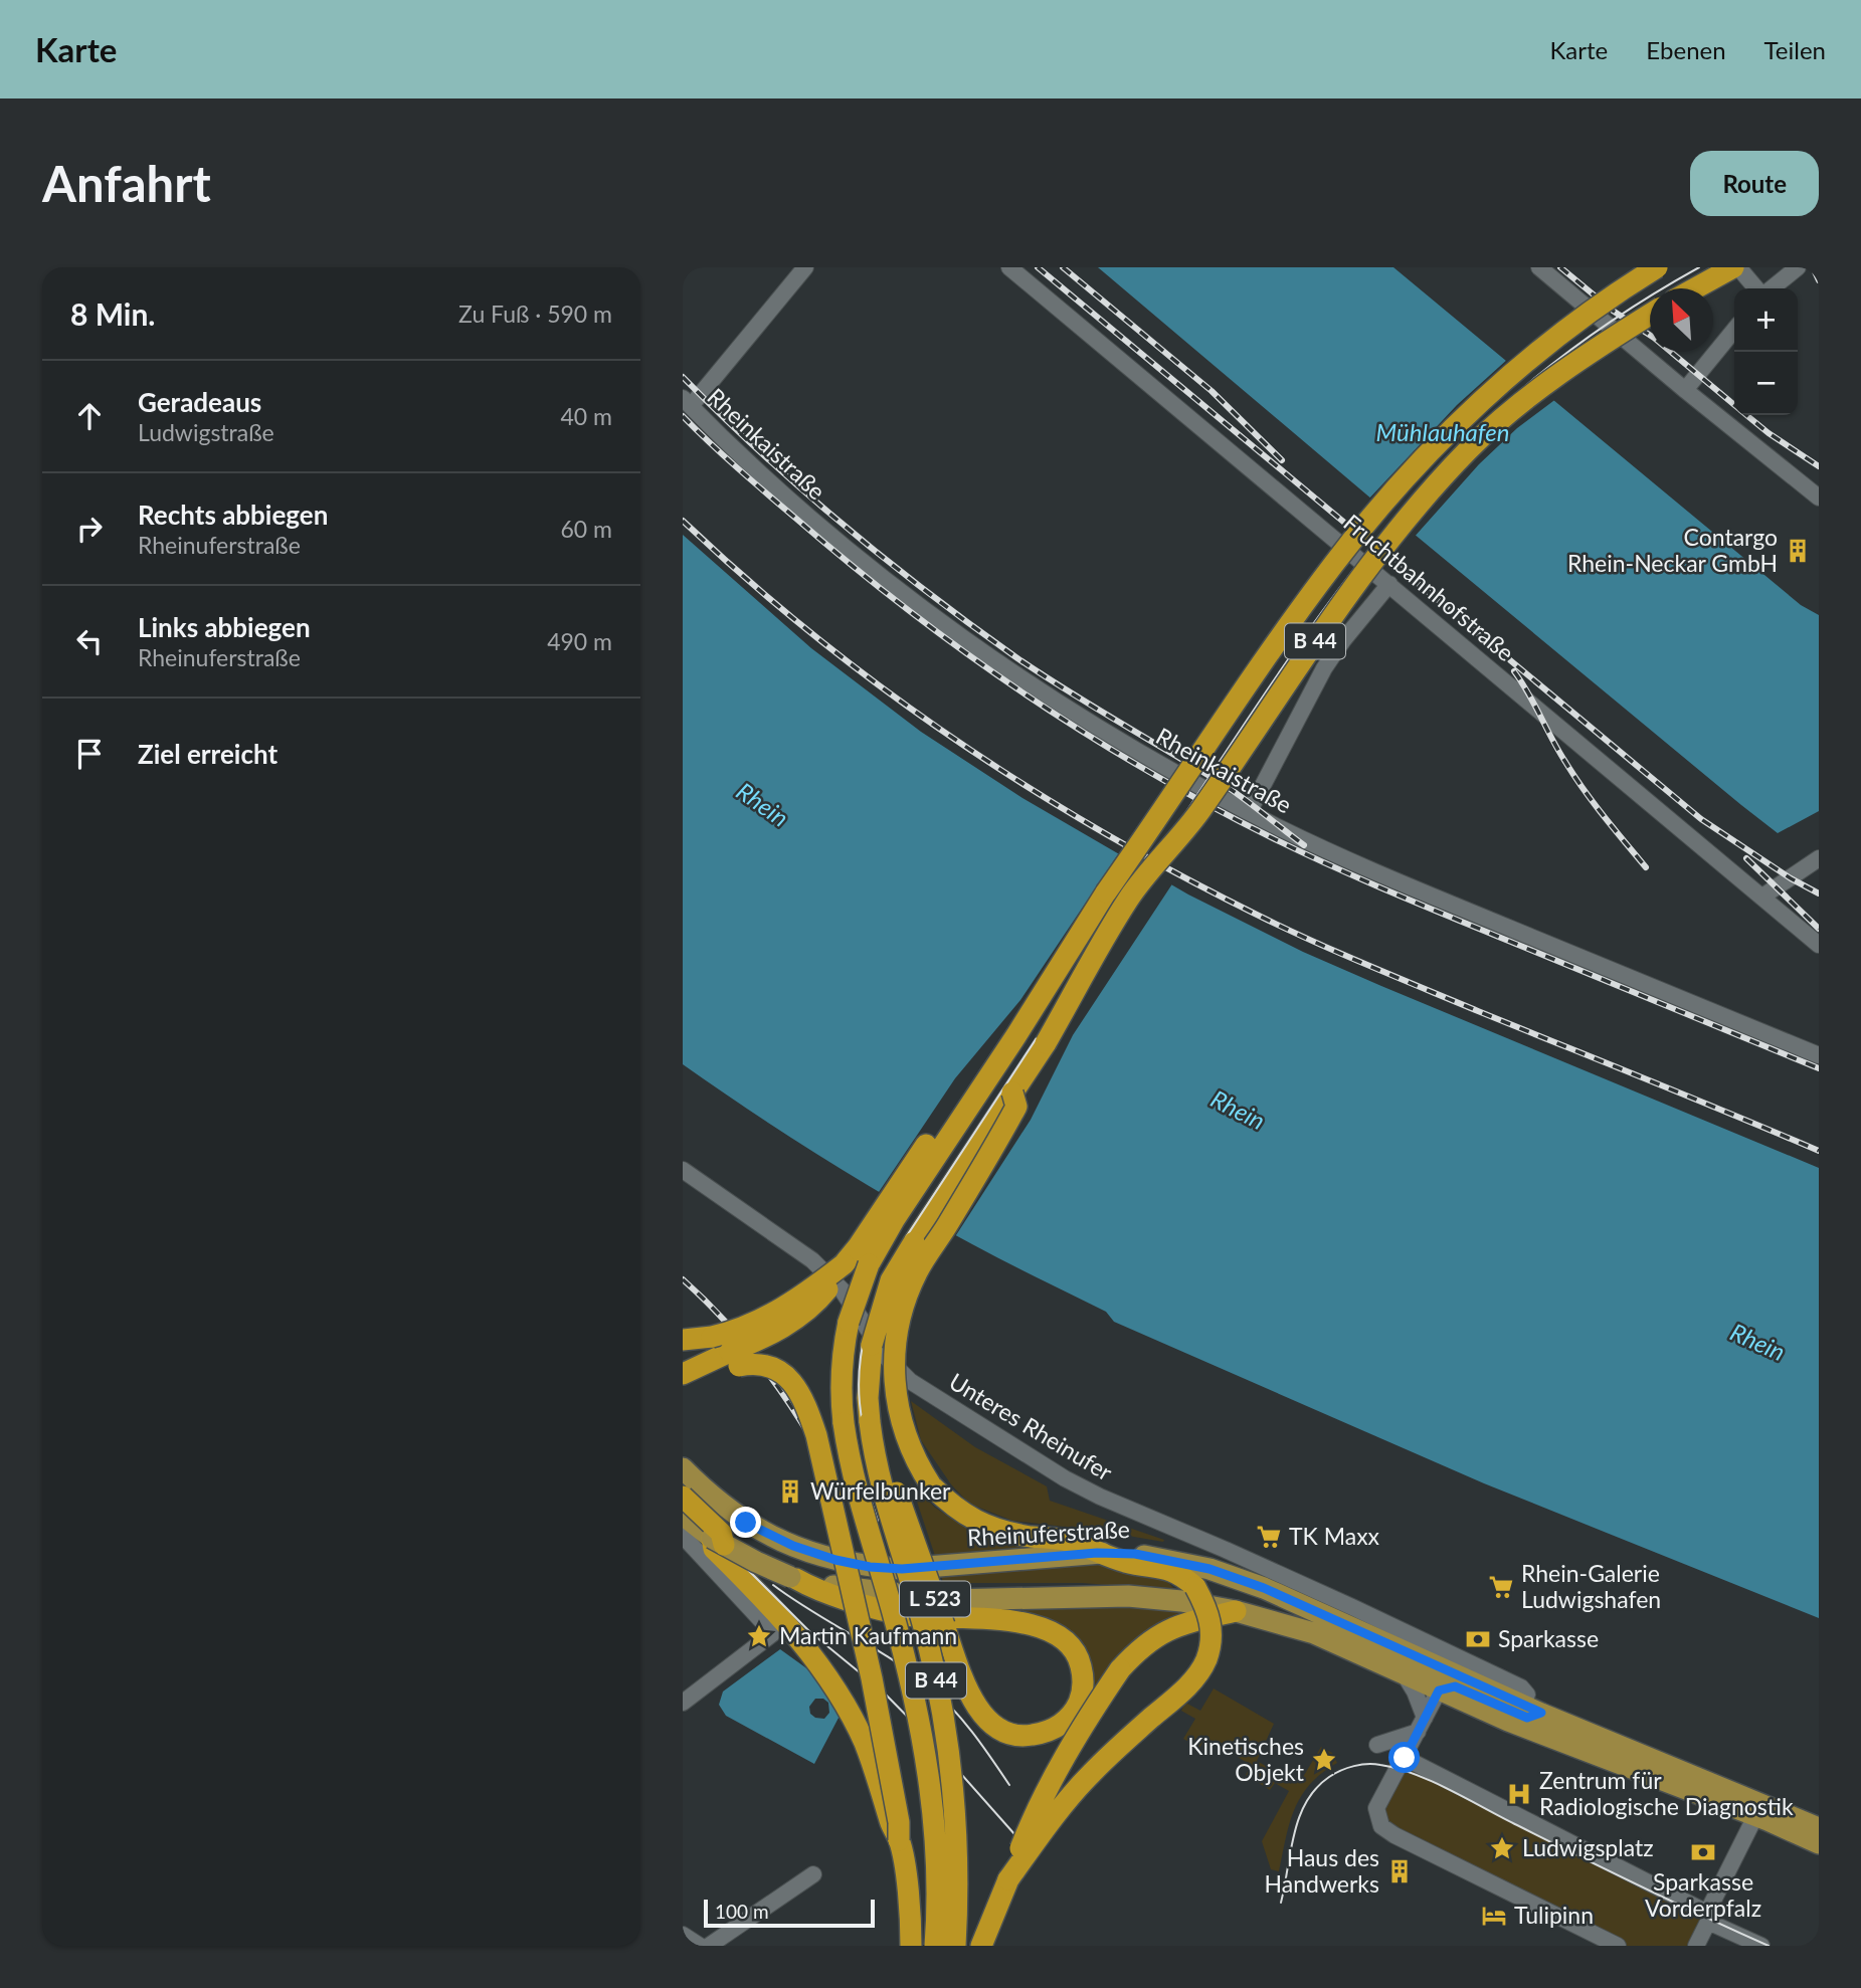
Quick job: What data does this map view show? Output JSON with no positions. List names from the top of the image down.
{
  "streets": {
    "highway": ["B 44"],
    "main road": ["Rheinuferstraße", "L 523"],
    "street": ["Rheinkaistraße", "Fruchtbahnhofstraße", "Unteres Rheinufer"]
  },
  "crossings": [
    ["Rheinuferstraße", "L 523"]
  ],
  "water": ["Mühlauhafen", "Rhein"],
  "places": {
    "building": ["Contargo Rhein-Neckar GmbH", "Würfelbunker", "Haus des Handwerks"],
    "supermarket": ["TK Maxx", "Rhein-Galerie Ludwigshafen"],
    "place": ["Martin Kaufmann", "Kinetisches Objekt", "Ludwigsplatz"],
    "bank": ["Sparkasse", "Sparkasse Vorderpfalz"],
    "hospital": ["Zentrum für Radiologische Diagnostik"],
    "hotel": ["Tulipinn"]
  },
  "scale_bar": "100 m",
  "north": "top left",
  "page": {
    "header": "Karte",
    "nav": ["Karte", "Ebenen", "Teilen"],
    "buttons": "Route",
    "title": "Anfahrt",
    "heading": ["8 Min.", "Zu Fuß · 590 m"],
    "map_buttons": ["+", "−"],
    "list": [
      ["Geradeaus", "Ludwigstraße", "40 m"],
      ["Rechts abbiegen", "Rheinuferstraße", "60 m"],
      ["Links abbiegen", "Rheinuferstraße", "490 m"],
      "Ziel erreicht"
    ],
    "scale": "100 m"
  }
}
